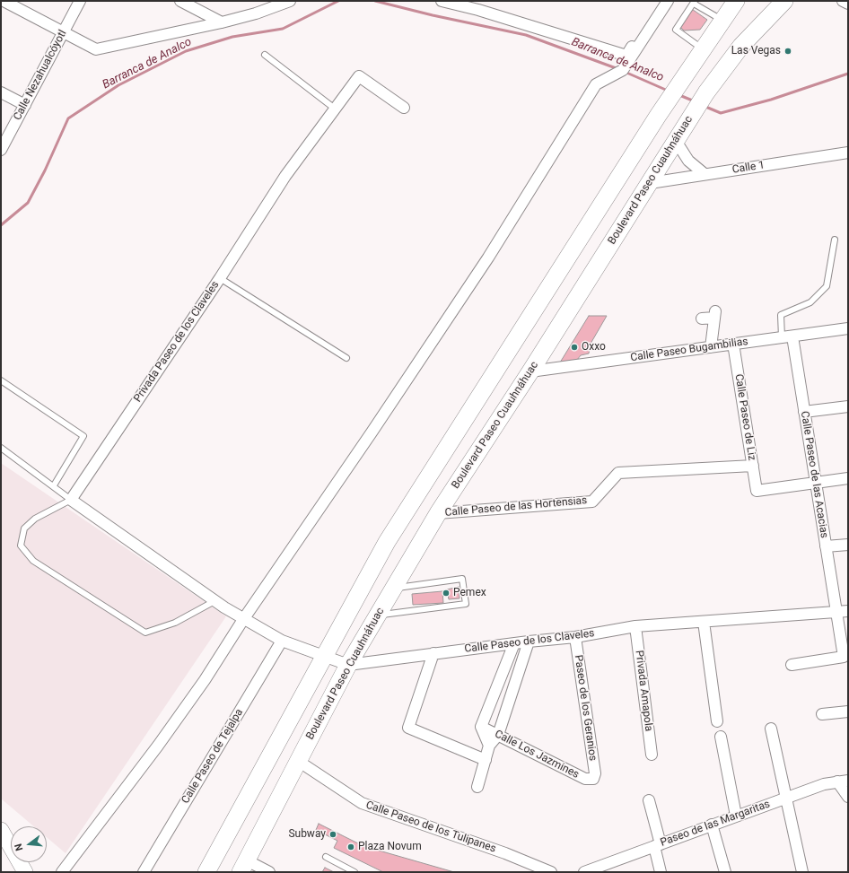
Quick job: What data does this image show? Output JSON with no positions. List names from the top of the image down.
{
  "streets": {
    "main road": ["Boulevard Paseo Cuauhnáhuac"],
    "street": [
      "Calle Nezahualcóyotl",
      "Calle 1",
      "Privada Paseo de los Claveles",
      "Calle Paseo Bugambilias",
      "Calle Paseo de Liz",
      "Calle Paseo de las Acacias",
      "Calle Paseo de las Hortensias",
      "Calle Paseo de los Claveles",
      "Privada Amapola",
      "Paseo de los Geranios",
      "Calle Los Jazmines",
      "Calle Paseo de Tejalpa",
      "Paseo de las Margaritas",
      "Calle Paseo de los Tulipanes"
    ]
  },
  "crossings": [
    ["Calle 1", "Boulevard Paseo Cuauhnáhuac"],
    ["Boulevard Paseo Cuauhnáhuac", "Calle Paseo Bugambilias"],
    ["Boulevard Paseo Cuauhnáhuac", "Calle Paseo de las Hortensias"],
    ["Boulevard Paseo Cuauhnáhuac", "Calle Paseo de los Claveles"],
    ["Boulevard Paseo Cuauhnáhuac", "Calle Paseo de los Tulipanes"],
    ["Calle Paseo Bugambilias", "Calle Paseo de Liz"],
    ["Calle Paseo Bugambilias", "Calle Paseo de las Acacias"],
    ["Calle Paseo de Liz", "Calle Paseo de las Acacias"],
    ["Calle Paseo de Liz", "Calle Paseo de las Hortensias"],
    ["Calle Paseo de las Acacias", "Calle Paseo de los Claveles"],
    ["Calle Paseo de los Claveles", "Privada Amapola"],
    ["Calle Paseo de los Claveles", "Paseo de los Geranios"],
    ["Calle Paseo de los Claveles", "Calle Paseo de Tejalpa"],
    ["Paseo de los Geranios", "Calle Los Jazmines"]
  ],
  "water": ["Barranca de Analco"],
  "places": [
    "Las Vegas",
    "Oxxo",
    "Pemex",
    "Subway",
    "Plaza Novum"
  ],
  "north": "left"
}
